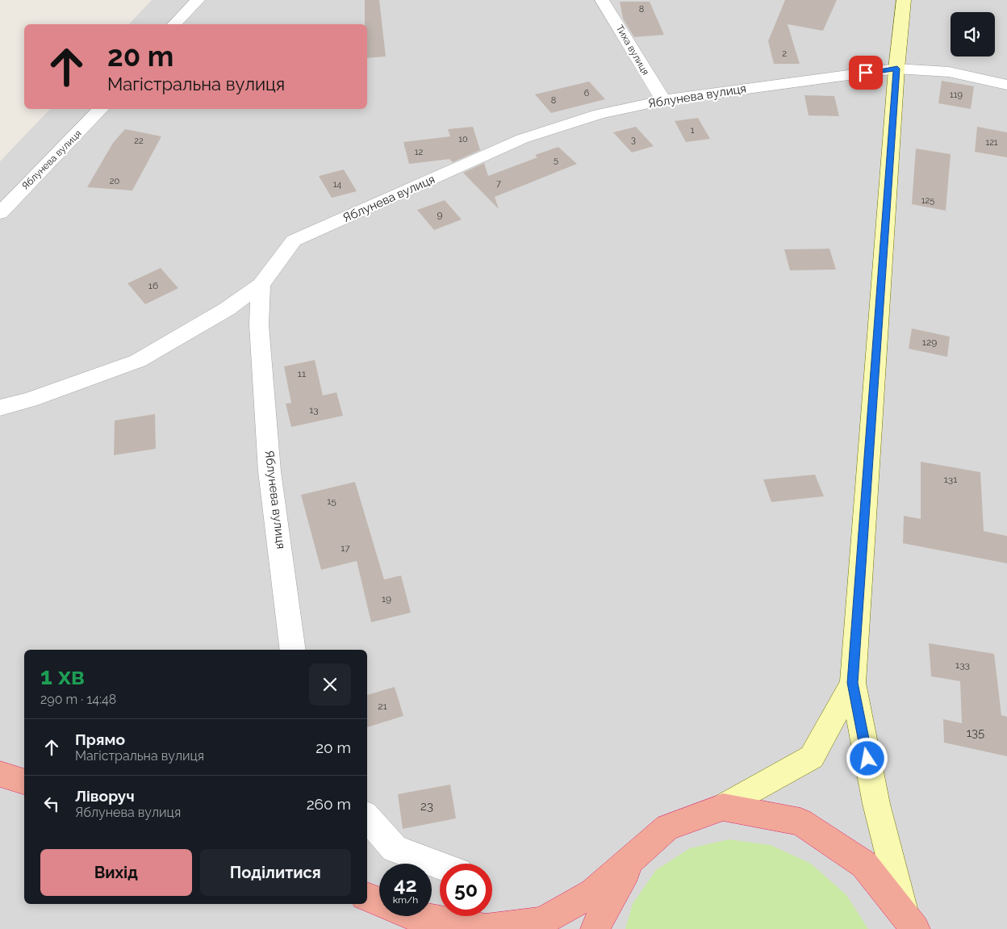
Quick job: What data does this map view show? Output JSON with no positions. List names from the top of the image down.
{
  "streets": {
    "street": ["Тиха вулиця", "Яблунева вулиця"]
  },
  "crossings": [
    ["Тиха вулиця", "Яблунева вулиця"]
  ],
  "house_numbers": [
    "8",
    "2",
    "6",
    "119",
    "8",
    "1",
    "10",
    "3",
    "22",
    "121",
    "12",
    "5",
    "20",
    "7",
    "14",
    "125",
    "9",
    "16",
    "129",
    "11",
    "13",
    "131",
    "15",
    "17",
    "19",
    "133",
    "21",
    "135",
    "23"
  ],
  "page": {
    "turn": ["20 m", "Магістральна вулиця"],
    "heading": ["1 хв", "290 m · 14:48"],
    "list": [
      {
        "name": "Прямо",
        "note": "Магістральна вулиця",
        "value": "20 m"
      },
      {
        "name": "Ліворуч",
        "note": "Яблунева вулиця",
        "value": "260 m"
      }
    ],
    "buttons": ["Вихід", "Поділитися"],
    "speed": "42 km/h",
    "limit": "50"
  }
}
